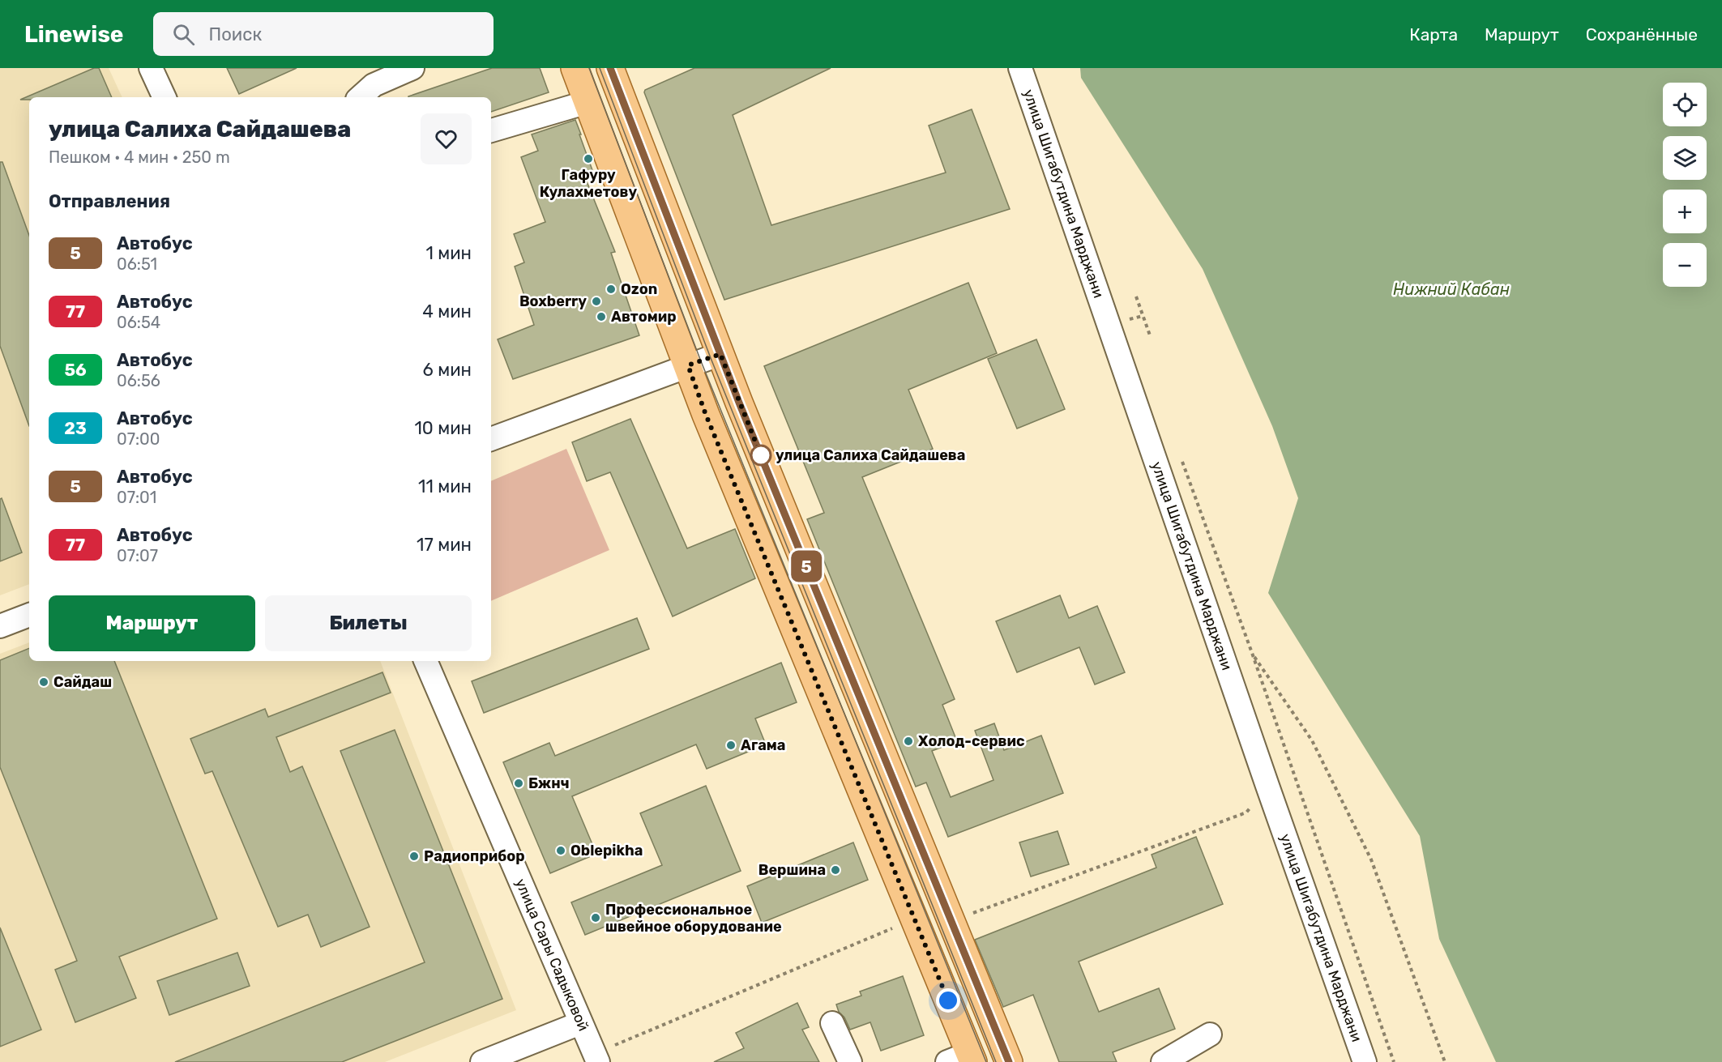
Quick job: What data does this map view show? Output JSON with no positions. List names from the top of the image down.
{
  "streets": {
    "street": ["улица Шигабутдина Марджани", "улица Сары Садыковой"]
  },
  "water": ["Нижний Кабан"],
  "places": [
    "Гафуру Кулахметову",
    "Ozon",
    "Boxberry",
    "Автомир",
    "улица Салиха Сайдашева",
    "Сайдаш",
    "Холод-сервис",
    "Агама",
    "Бжнч",
    "Oblepikha",
    "Радиоприбор",
    "Вершина",
    "Профессиональное швейное оборудование"
  ],
  "lines": ["bus line 5"],
  "page": {
    "header": "Linewise",
    "search": "Поиск",
    "nav": ["Карта", "Маршрут", "Сохранённые"],
    "on_map": "5",
    "map_buttons": ["+", "−"],
    "heading": [
      ["улица Салиха Сайдашева", "Пешком · 4 мин · 250 m"],
      "Отправления"
    ],
    "list": [
      {
        "mark": "5",
        "name": "Автобус",
        "note": "06:51",
        "value": "1 мин"
      },
      {
        "mark": "77",
        "name": "Автобус",
        "note": "06:54",
        "value": "4 мин"
      },
      {
        "mark": "56",
        "name": "Автобус",
        "note": "06:56",
        "value": "6 мин"
      },
      {
        "mark": "23",
        "name": "Автобус",
        "note": "07:00",
        "value": "10 мин"
      },
      {
        "mark": "5",
        "name": "Автобус",
        "note": "07:01",
        "value": "11 мин"
      },
      {
        "mark": "77",
        "name": "Автобус",
        "note": "07:07",
        "value": "17 мин"
      }
    ],
    "buttons": ["Маршрут", "Билеты"]
  }
}
